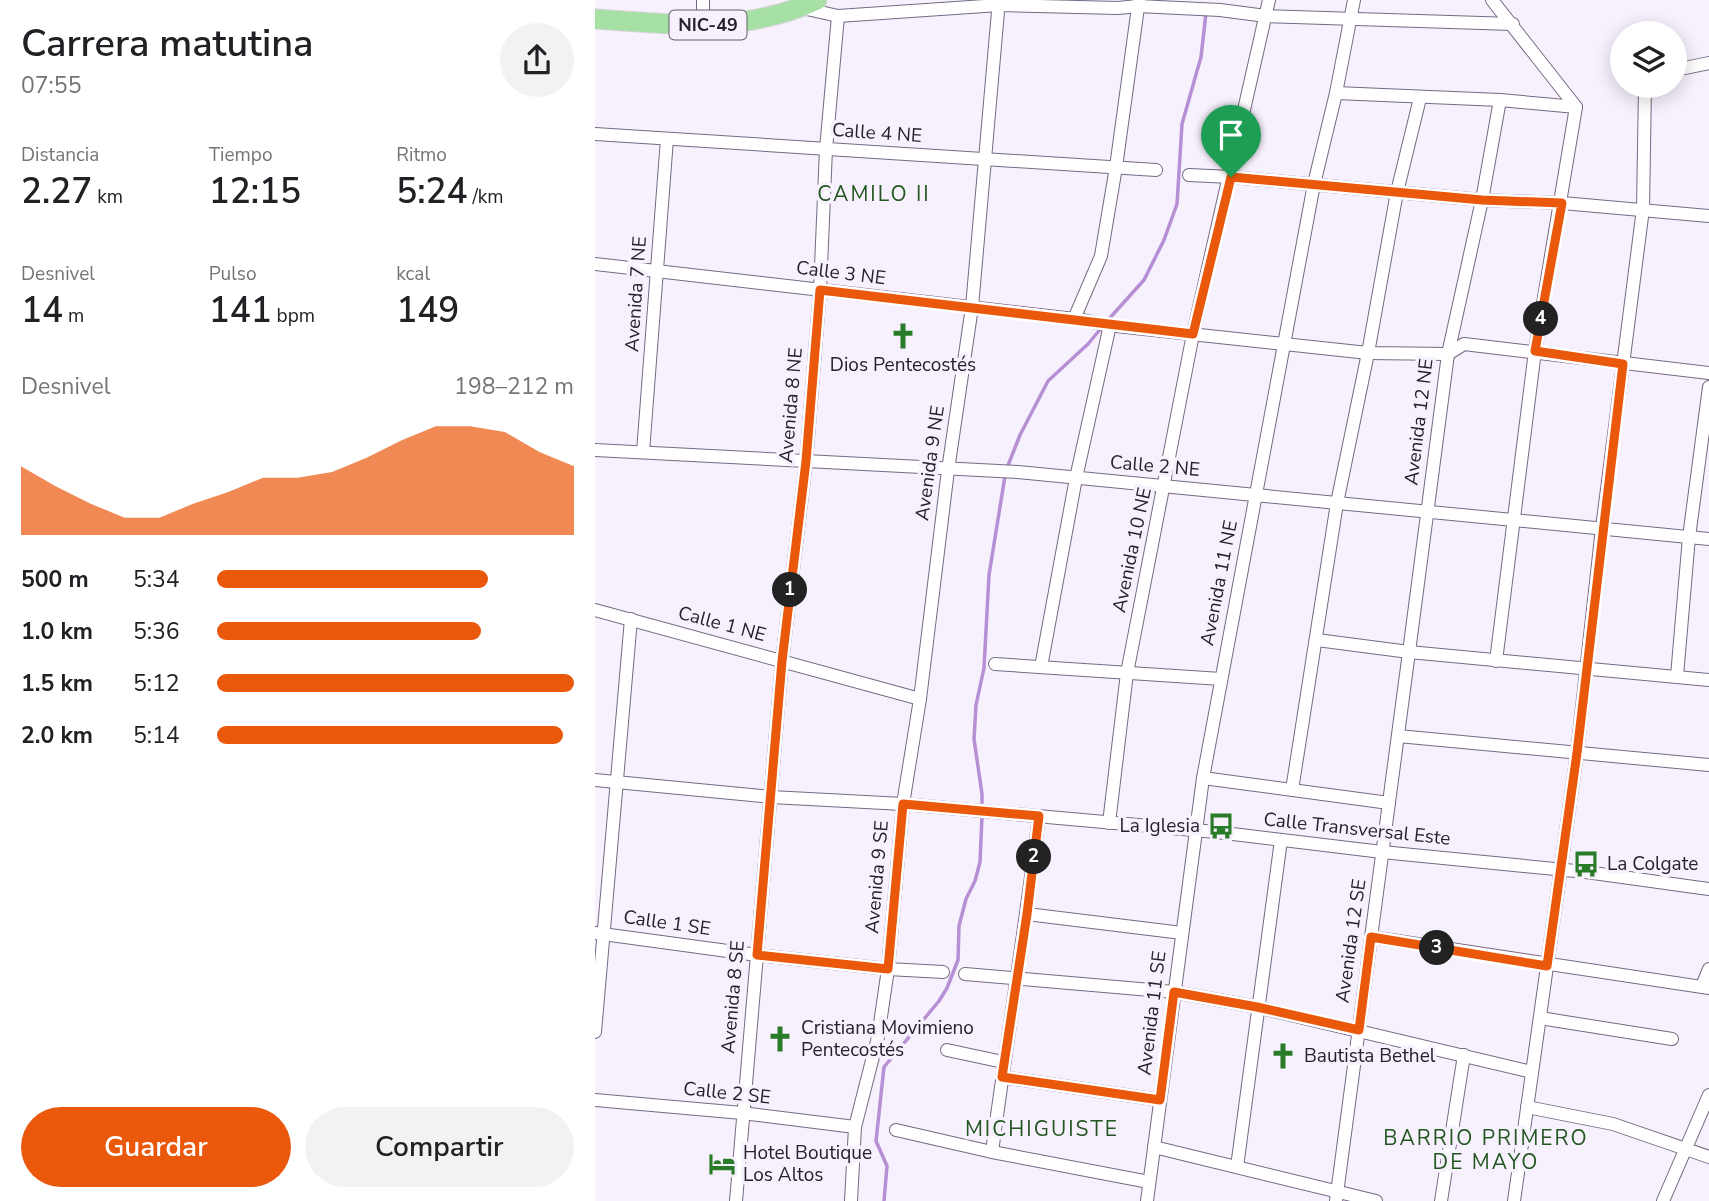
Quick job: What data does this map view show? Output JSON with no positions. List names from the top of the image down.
{
  "streets": {
    "main road": ["NIC-49"],
    "street": [
      "Calle 4 NE",
      "Calle 3 NE",
      "Avenida 7 NE",
      "Avenida 8 NE",
      "Avenida 12 NE",
      "Avenida 9 NE",
      "Calle 2 NE",
      "Avenida 10 NE",
      "Avenida 11 NE",
      "Calle 1 NE",
      "Calle Transversal Este",
      "Avenida 9 SE",
      "Calle 1 SE",
      "Avenida 12 SE",
      "Avenida 8 SE",
      "Avenida 11 SE",
      "Calle 2 SE"
    ]
  },
  "crossings": [
    ["Calle 4 NE", "Avenida 7 NE"],
    ["Calle 4 NE", "Avenida 8 NE"],
    ["Calle 4 NE", "Avenida 9 NE"],
    ["Calle 3 NE", "Avenida 7 NE"],
    ["Calle 3 NE", "Avenida 8 NE"],
    ["Calle 3 NE", "Avenida 12 NE"],
    ["Calle 3 NE", "Avenida 9 NE"],
    ["Calle 3 NE", "Avenida 10 NE"],
    ["Calle 3 NE", "Avenida 11 NE"],
    ["Avenida 7 NE", "Calle 2 NE"],
    ["Avenida 8 NE", "Calle 2 NE"],
    ["Avenida 8 NE", "Calle 1 NE"],
    ["Avenida 8 NE", "Avenida 8 SE"],
    ["Avenida 12 NE", "Calle 2 NE"],
    ["Avenida 12 NE", "Calle Transversal Este"],
    ["Avenida 12 NE", "Avenida 12 SE"],
    ["Avenida 9 NE", "Calle 2 NE"],
    ["Avenida 9 NE", "Calle 1 NE"],
    ["Avenida 9 NE", "Calle Transversal Este"],
    ["Avenida 9 NE", "Avenida 9 SE"],
    ["Calle 2 NE", "Avenida 10 NE"],
    ["Calle 2 NE", "Avenida 11 NE"],
    ["Avenida 10 NE", "Calle Transversal Este"],
    ["Avenida 11 NE", "Calle Transversal Este"],
    ["Avenida 11 NE", "Avenida 11 SE"],
    ["Calle Transversal Este", "Avenida 9 SE"],
    ["Calle Transversal Este", "Avenida 12 SE"],
    ["Calle Transversal Este", "Avenida 11 SE"],
    ["Avenida 9 SE", "Calle 1 SE"],
    ["Avenida 9 SE", "Calle 2 SE"],
    ["Calle 1 SE", "Avenida 8 SE"],
    ["Avenida 8 SE", "Calle 2 SE"]
  ],
  "districts": ["CAMILO II", "MICHIGUISTE", "BARRIO PRIMERO DE MAYO"],
  "places": {
    "church": ["Dios Pentecostés", "Cristiana Movimieno Pentecostés", "Bautista Bethel"],
    "bus stop": ["La Iglesia", "La Colgate"],
    "hotel": ["Hotel Boutique Los Altos"]
  },
  "page": {
    "heading": ["Carrera matutina", "07:55"],
    "stats": [
      ["Distancia", "2.27 km"],
      ["Tiempo", "12:15"],
      ["Ritmo", "5:24 /km"],
      ["Desnivel", "14 m"],
      ["Pulso", "141 bpm"],
      ["kcal", "149"]
    ],
    "pins": [
      "4",
      "1",
      "2",
      "3"
    ],
    "chart": ["Desnivel", "198–212 m"],
    "list": [
      {
        "name": "500 m",
        "note": "5:34"
      },
      {
        "name": "1.0 km",
        "note": "5:36"
      },
      {
        "name": "1.5 km",
        "note": "5:12"
      },
      {
        "name": "2.0 km",
        "note": "5:14"
      }
    ],
    "buttons": ["Guardar", "Compartir"]
  }
}
